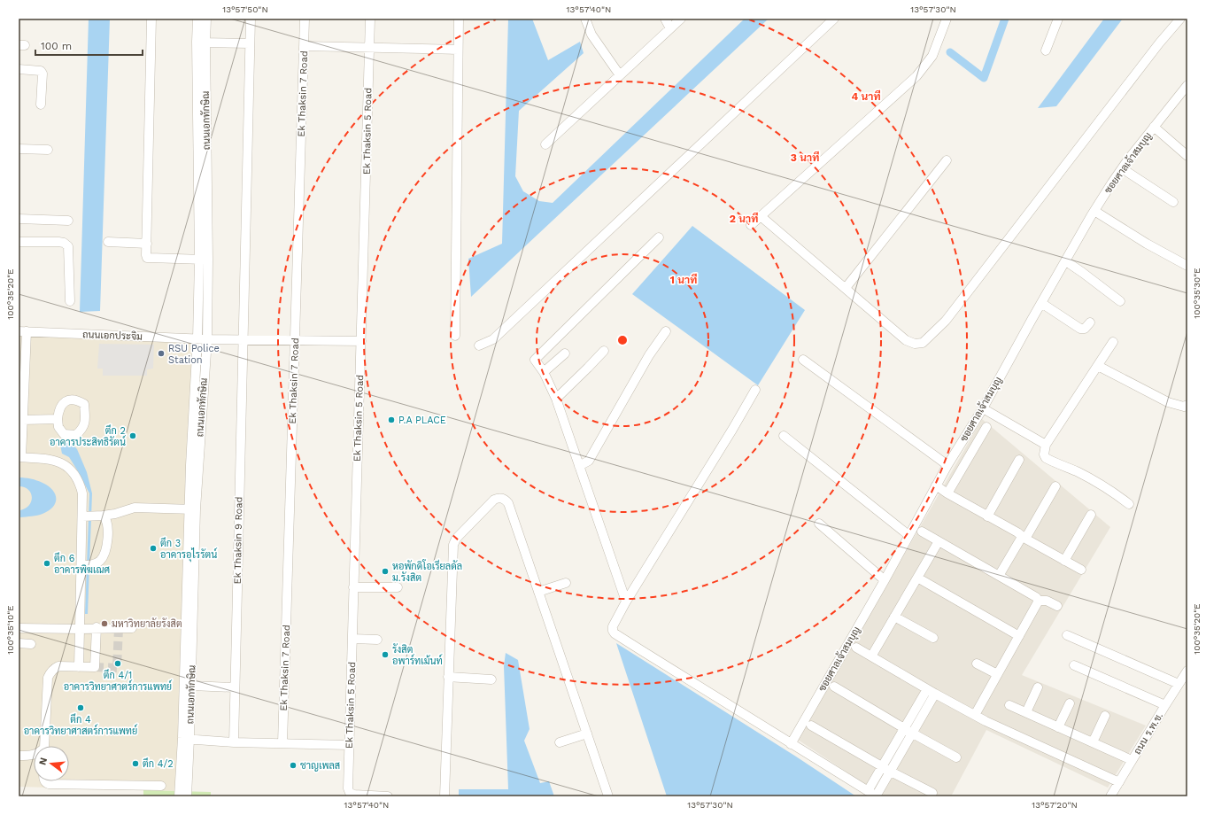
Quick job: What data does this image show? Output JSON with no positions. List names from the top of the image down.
{
  "streets": {
    "street": [
      "Ek Thaksin 7 Road",
      "ถนนเอกทักษิณ",
      "Ek Thaksin 5 Road",
      "ซอยศาลเจ้าสมบุญ",
      "ถนนเอกประจิม",
      "Ek Thaksin 9 Road",
      "ถนน ร.พ.ช."
    ]
  },
  "crossings": [
    ["Ek Thaksin 7 Road", "ถนนเอกประจิม"],
    ["ถนนเอกทักษิณ", "ถนนเอกประจิม"],
    ["Ek Thaksin 5 Road", "ถนนเอกประจิม"],
    ["ถนนเอกประจิม", "Ek Thaksin 9 Road"]
  ],
  "places": [
    "RSU Police Station",
    "P.A PLACE",
    "ตึก 2 อาคารประสิทธิรัตน์",
    "ตึก 3 อาคารอุไรรัตน์",
    "ตึก 6 อาคารพิฆเณศ",
    "หอพักดิโอเรียลดัล ม.รังสิต",
    "มหาวิทยาลัยรังสิต",
    "รังสิต อพาร์ทเม้นท์",
    "ตึก 4/1 อาคารวิทยาศาตร์การแพทย์",
    "ตึก 4 อาคารวิทยาศาสตร์การแพทย์",
    "ตึก 4/2",
    "ชาญเพลส"
  ],
  "scale_bar": "100 m",
  "north": "left",
  "coordinates": [
    "13°57'50\"N",
    "13°57'40\"N",
    "13°57'30\"N",
    "100°35'30\"E",
    "100°35'20\"E",
    "100°35'10\"E",
    "13°57'20\"N"
  ],
  "rings": [
    "4 นาที",
    "3 นาที",
    "2 นาที",
    "1 นาที"
  ]
}
